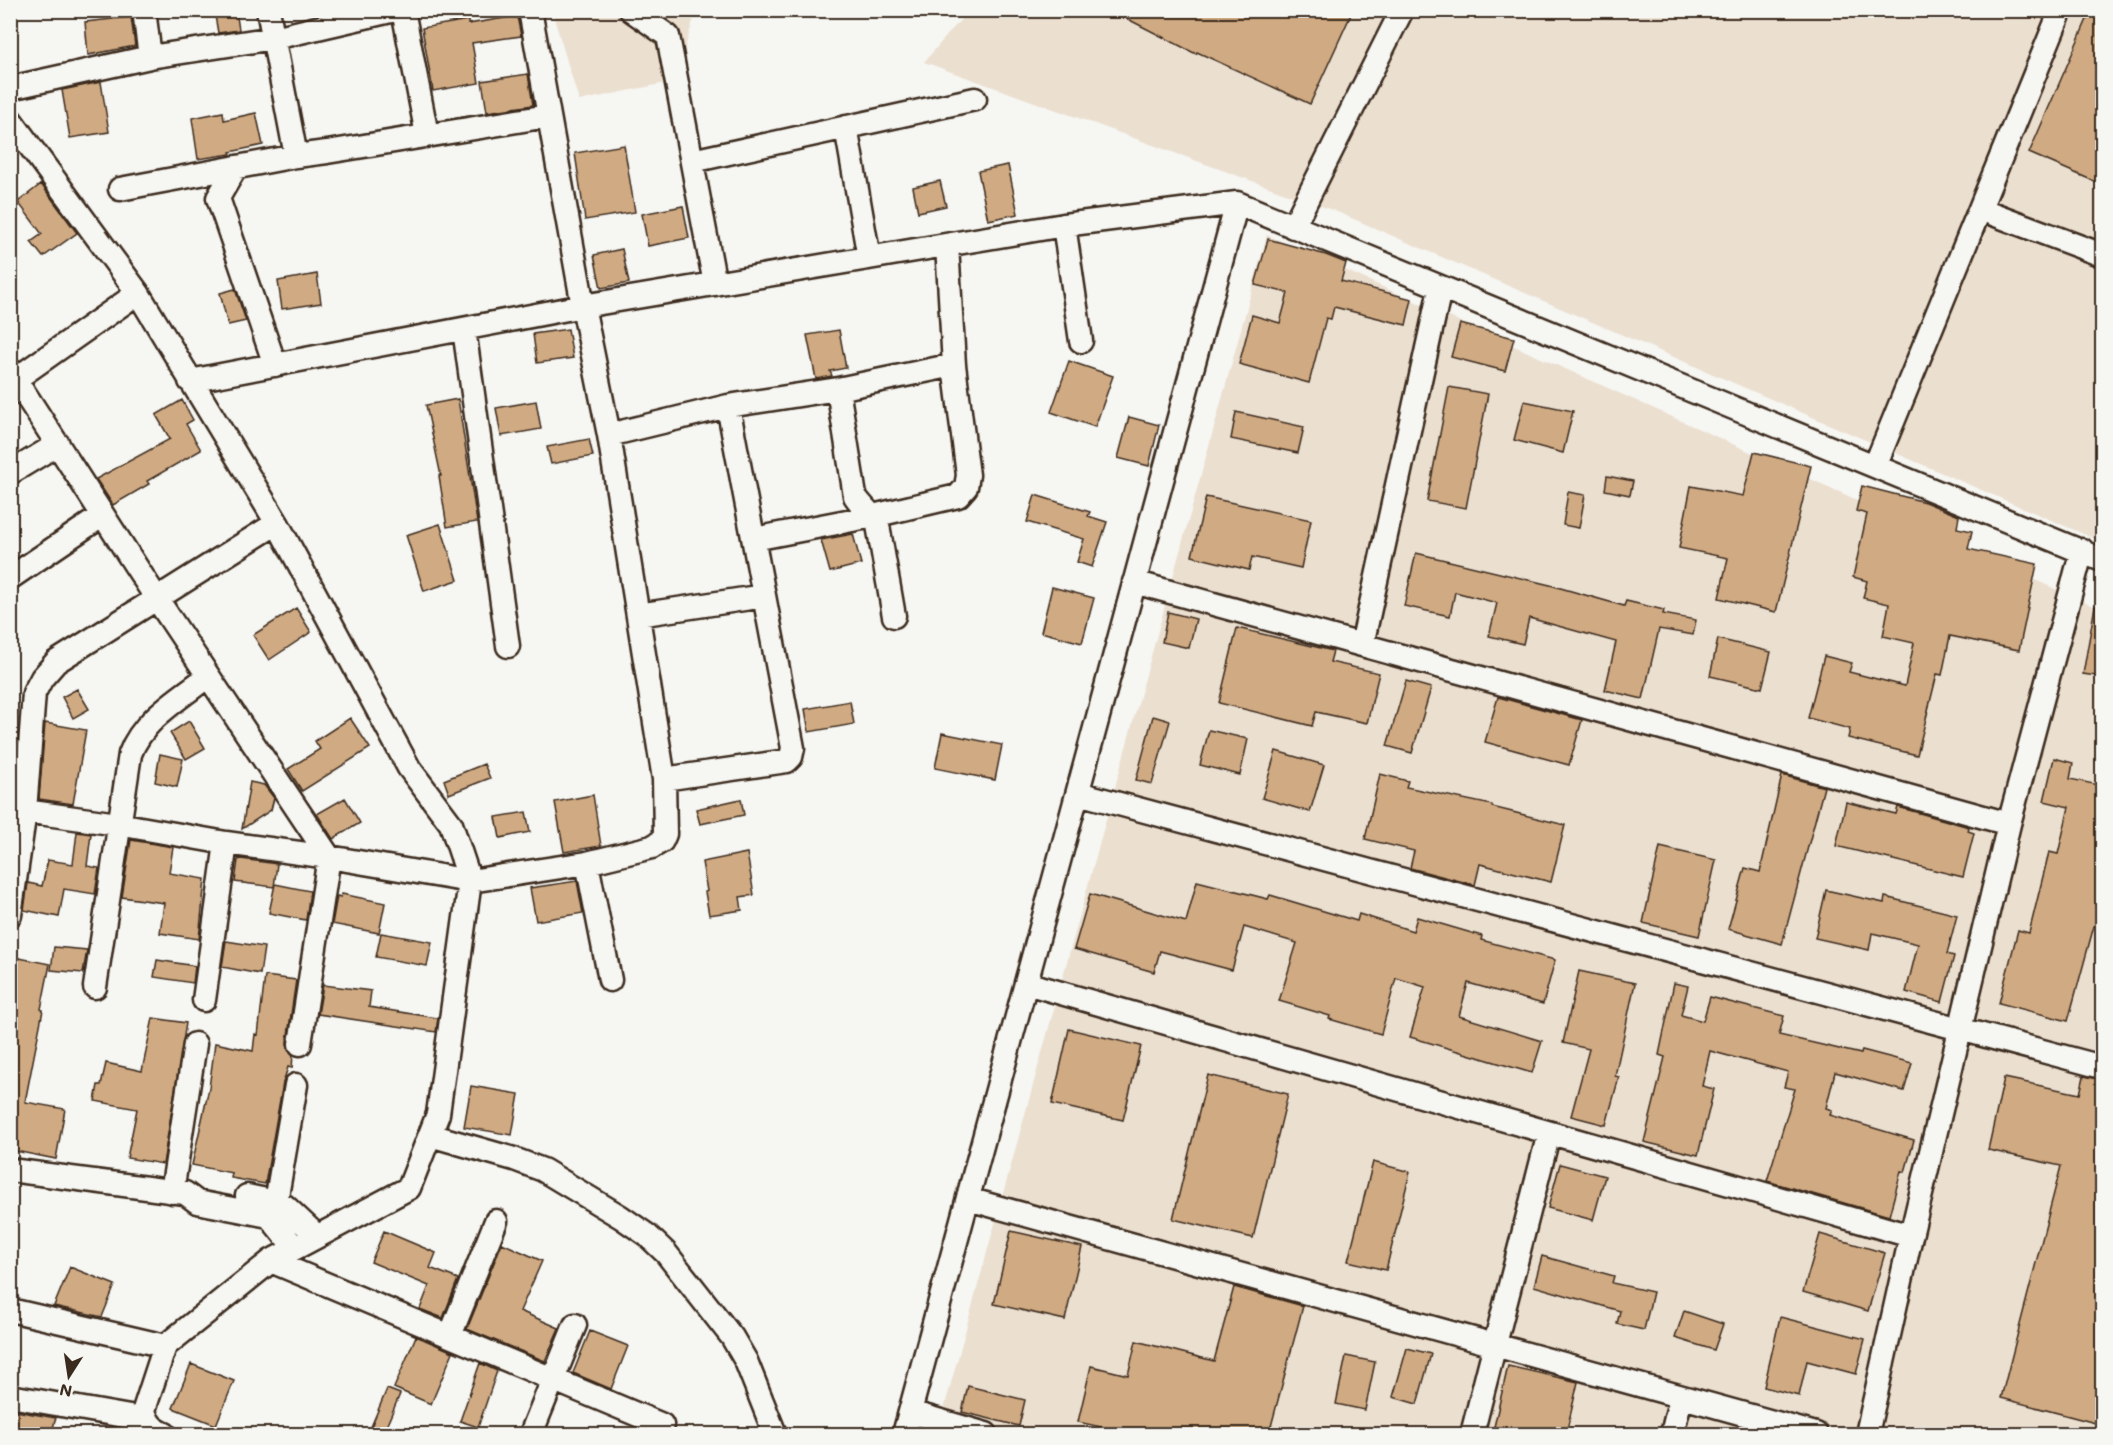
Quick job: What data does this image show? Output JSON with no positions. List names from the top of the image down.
{
  "north": "bottom"
}
